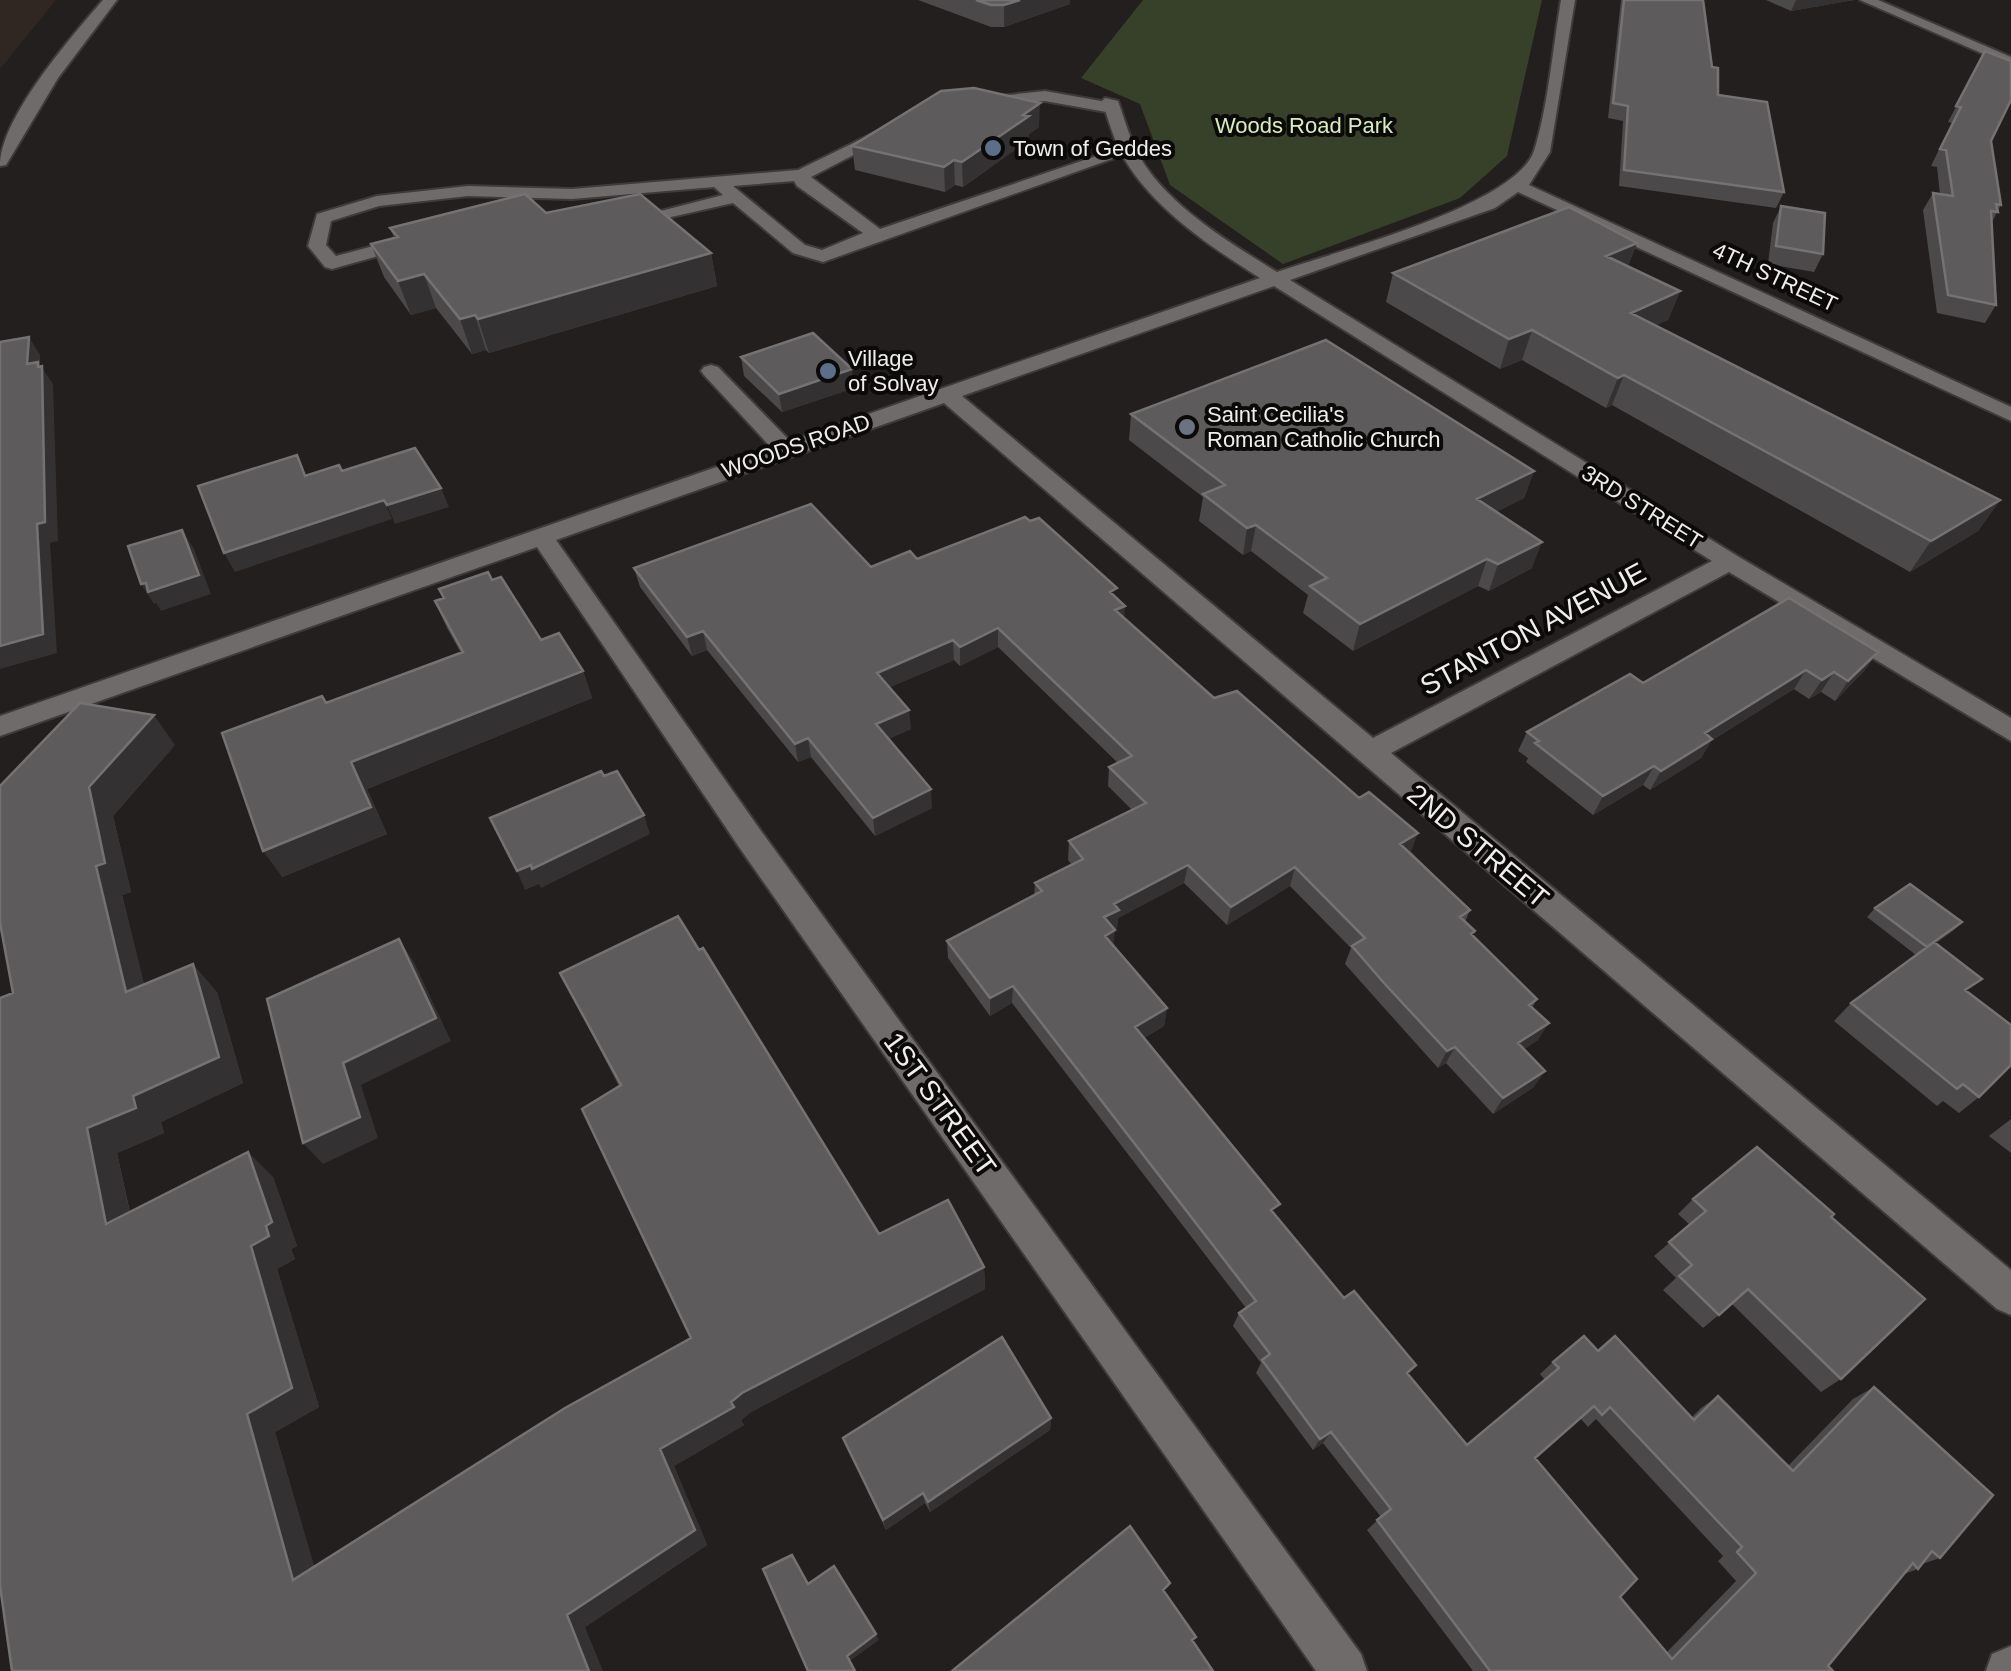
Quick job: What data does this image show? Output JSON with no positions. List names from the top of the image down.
{
  "streets": {
    "street": [
      "4TH STREET",
      "WOODS ROAD",
      "3RD STREET",
      "STANTON AVENUE",
      "2ND STREET",
      "1ST STREET"
    ]
  },
  "crossings": [
    ["4TH STREET", "WOODS ROAD"],
    ["WOODS ROAD", "3RD STREET"],
    ["WOODS ROAD", "2ND STREET"],
    ["WOODS ROAD", "1ST STREET"],
    ["3RD STREET", "STANTON AVENUE"],
    ["STANTON AVENUE", "2ND STREET"]
  ],
  "parks": ["Woods Road Park"],
  "places": ["Town of Geddes", "Village of Solvay", "Saint Cecilia's Roman Catholic Church"]
}
